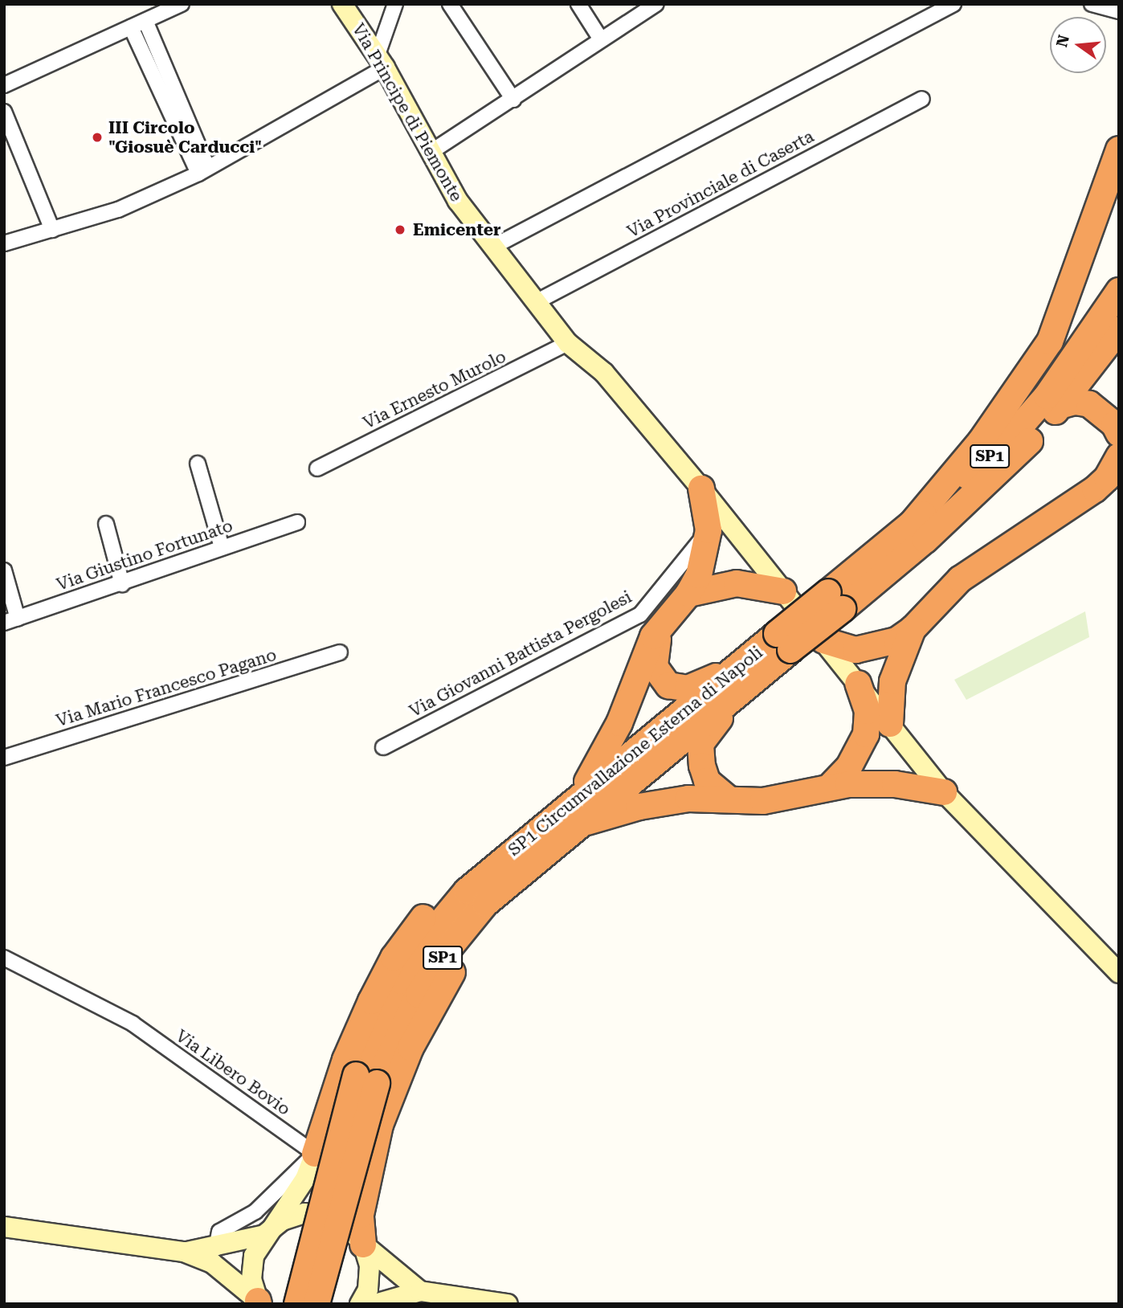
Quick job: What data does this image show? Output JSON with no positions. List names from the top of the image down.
{
  "streets": {
    "highway": ["SP1", "SP1 Circumvallazione Esterna di Napoli"],
    "main road": ["Via Principe di Piemonte"],
    "street": [
      "Via Provinciale di Caserta",
      "Via Ernesto Murolo",
      "Via Giustino Fortunato",
      "Via Giovanni Battista Pergolesi",
      "Via Mario Francesco Pagano",
      "Via Libero Bovio"
    ]
  },
  "crossings": [
    ["Via Principe di Piemonte", "Via Provinciale di Caserta"],
    ["Via Principe di Piemonte", "Via Ernesto Murolo"]
  ],
  "places": ["III Circolo \"Giosuè Carducci\"", "Emicenter"],
  "north": "left"
}
